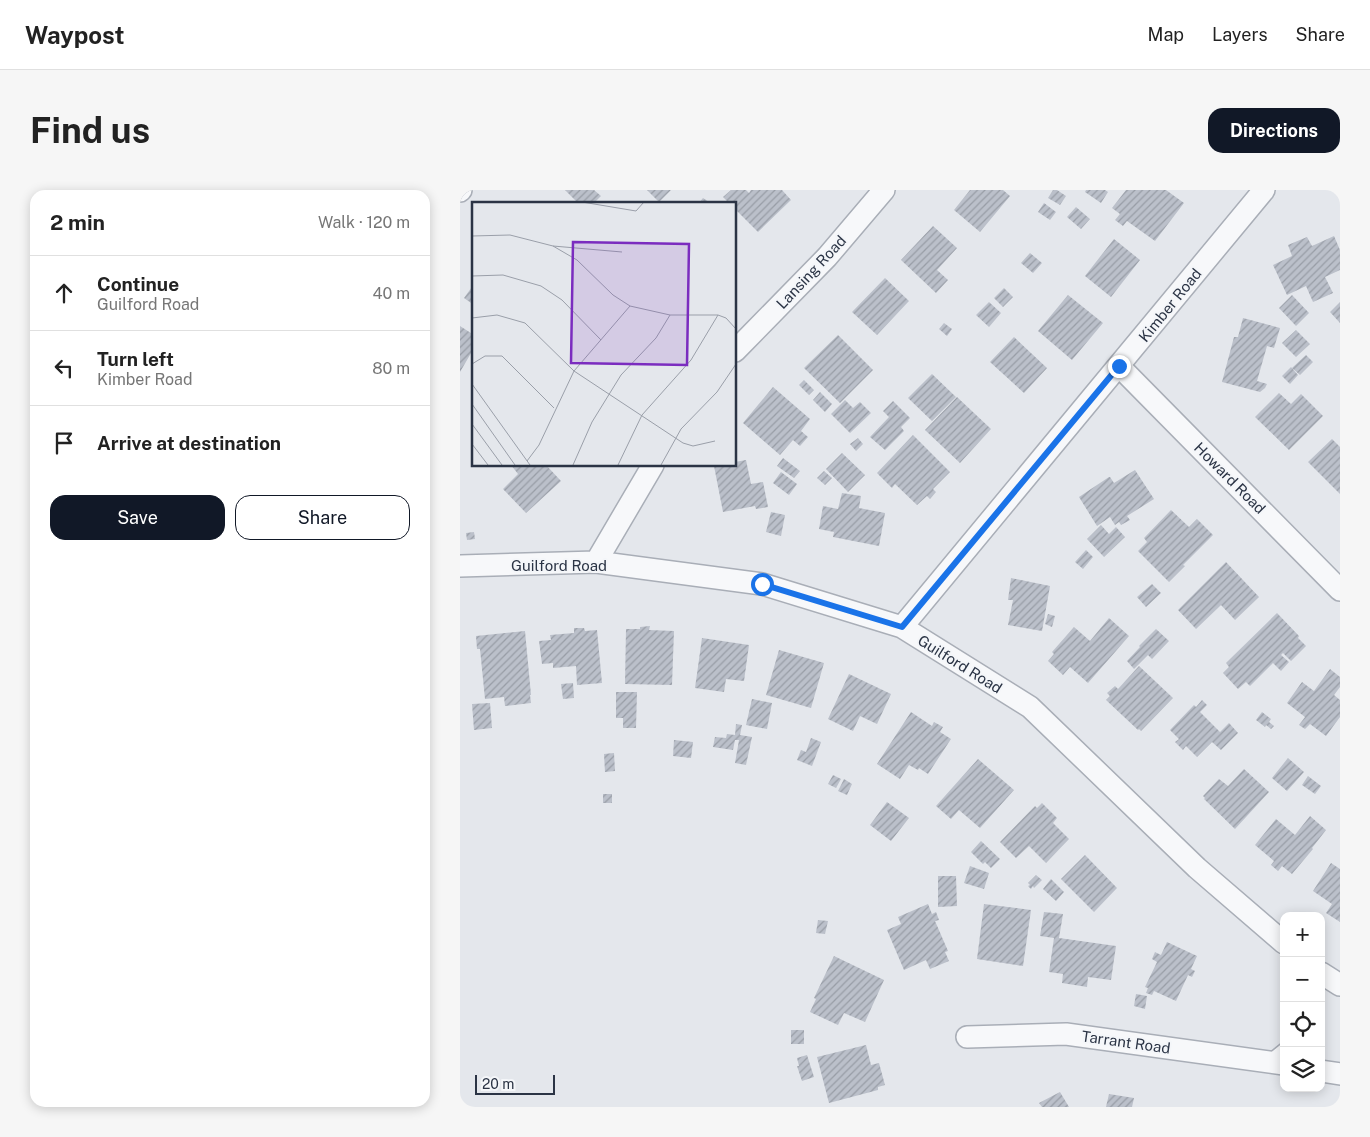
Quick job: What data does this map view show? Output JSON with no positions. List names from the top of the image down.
{
  "streets": {
    "street": [
      "Lansing Road",
      "Kimber Road",
      "Howard Road",
      "Guilford Road",
      "Tarrant Road"
    ]
  },
  "crossings": [
    ["Kimber Road", "Howard Road"],
    ["Kimber Road", "Guilford Road"]
  ],
  "scale_bar": "20 m",
  "page": {
    "header": "Waypost",
    "nav": ["Map", "Layers", "Share"],
    "buttons": [
      "Directions",
      ["Save", "Share"]
    ],
    "title": "Find us",
    "heading": ["2 min", "Walk · 120 m"],
    "list": [
      ["Continue", "Guilford Road", "40 m"],
      ["Turn left", "Kimber Road", "80 m"],
      "Arrive at destination"
    ],
    "map_buttons": ["+", "−"],
    "scale": "20 m"
  }
}
